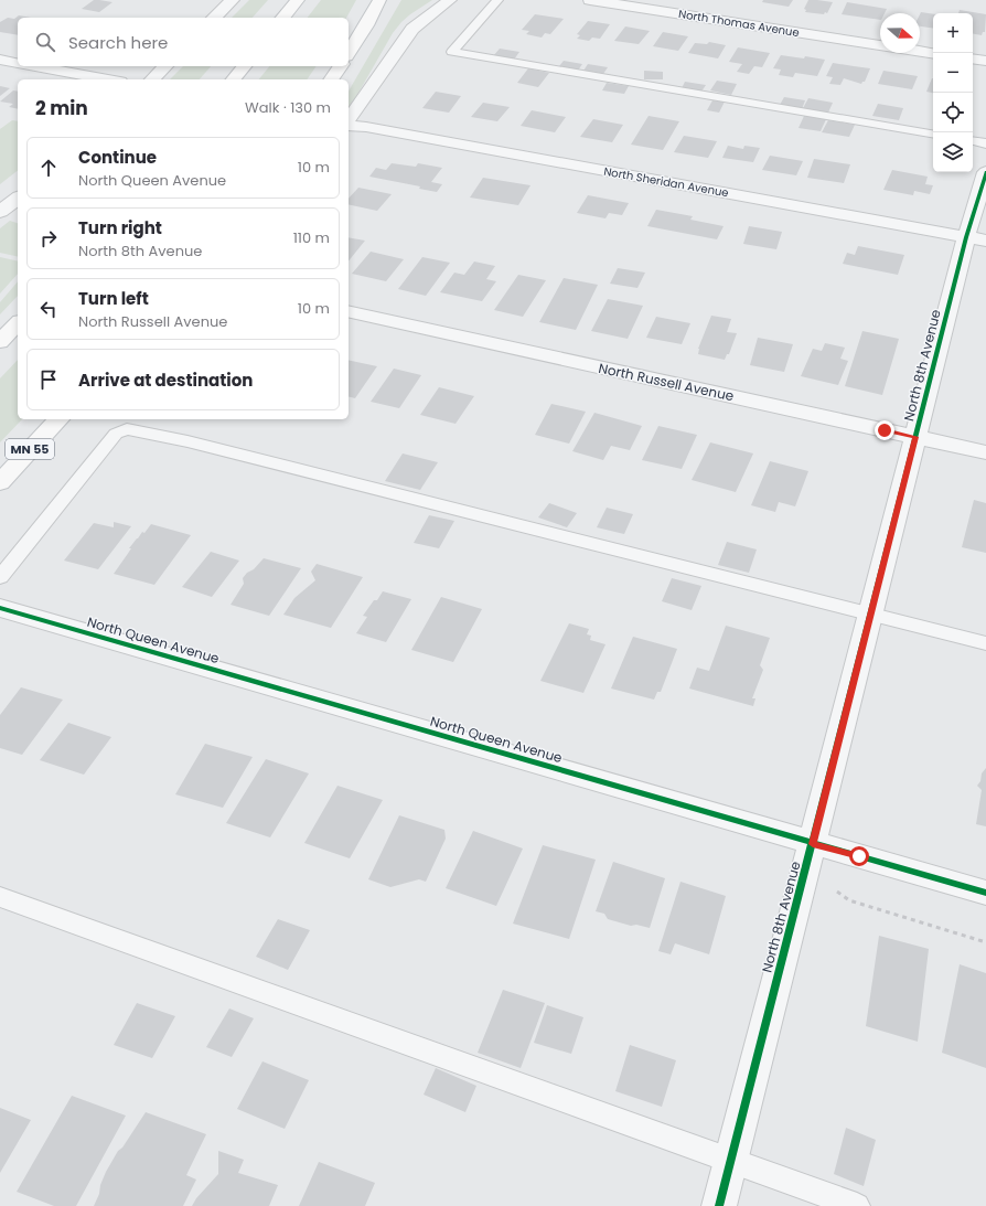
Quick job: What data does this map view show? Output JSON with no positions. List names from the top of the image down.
{
  "streets": {
    "main road": ["MN 55"],
    "street": [
      "North Thomas Avenue",
      "North Sheridan Avenue",
      "North 8th Avenue",
      "North Russell Avenue",
      "North Queen Avenue"
    ]
  },
  "crossings": [
    ["North Sheridan Avenue", "North 8th Avenue"],
    ["North 8th Avenue", "North Russell Avenue"],
    ["North 8th Avenue", "North Queen Avenue"]
  ],
  "north": "right",
  "page": {
    "map_buttons": ["+", "−"],
    "search": "Search here",
    "heading": ["2 min", "Walk · 130 m"],
    "list": [
      ["Continue", "North Queen Avenue", "10 m"],
      ["Turn right", "North 8th Avenue", "110 m"],
      ["Turn left", "North Russell Avenue", "10 m"],
      "Arrive at destination"
    ]
  }
}
